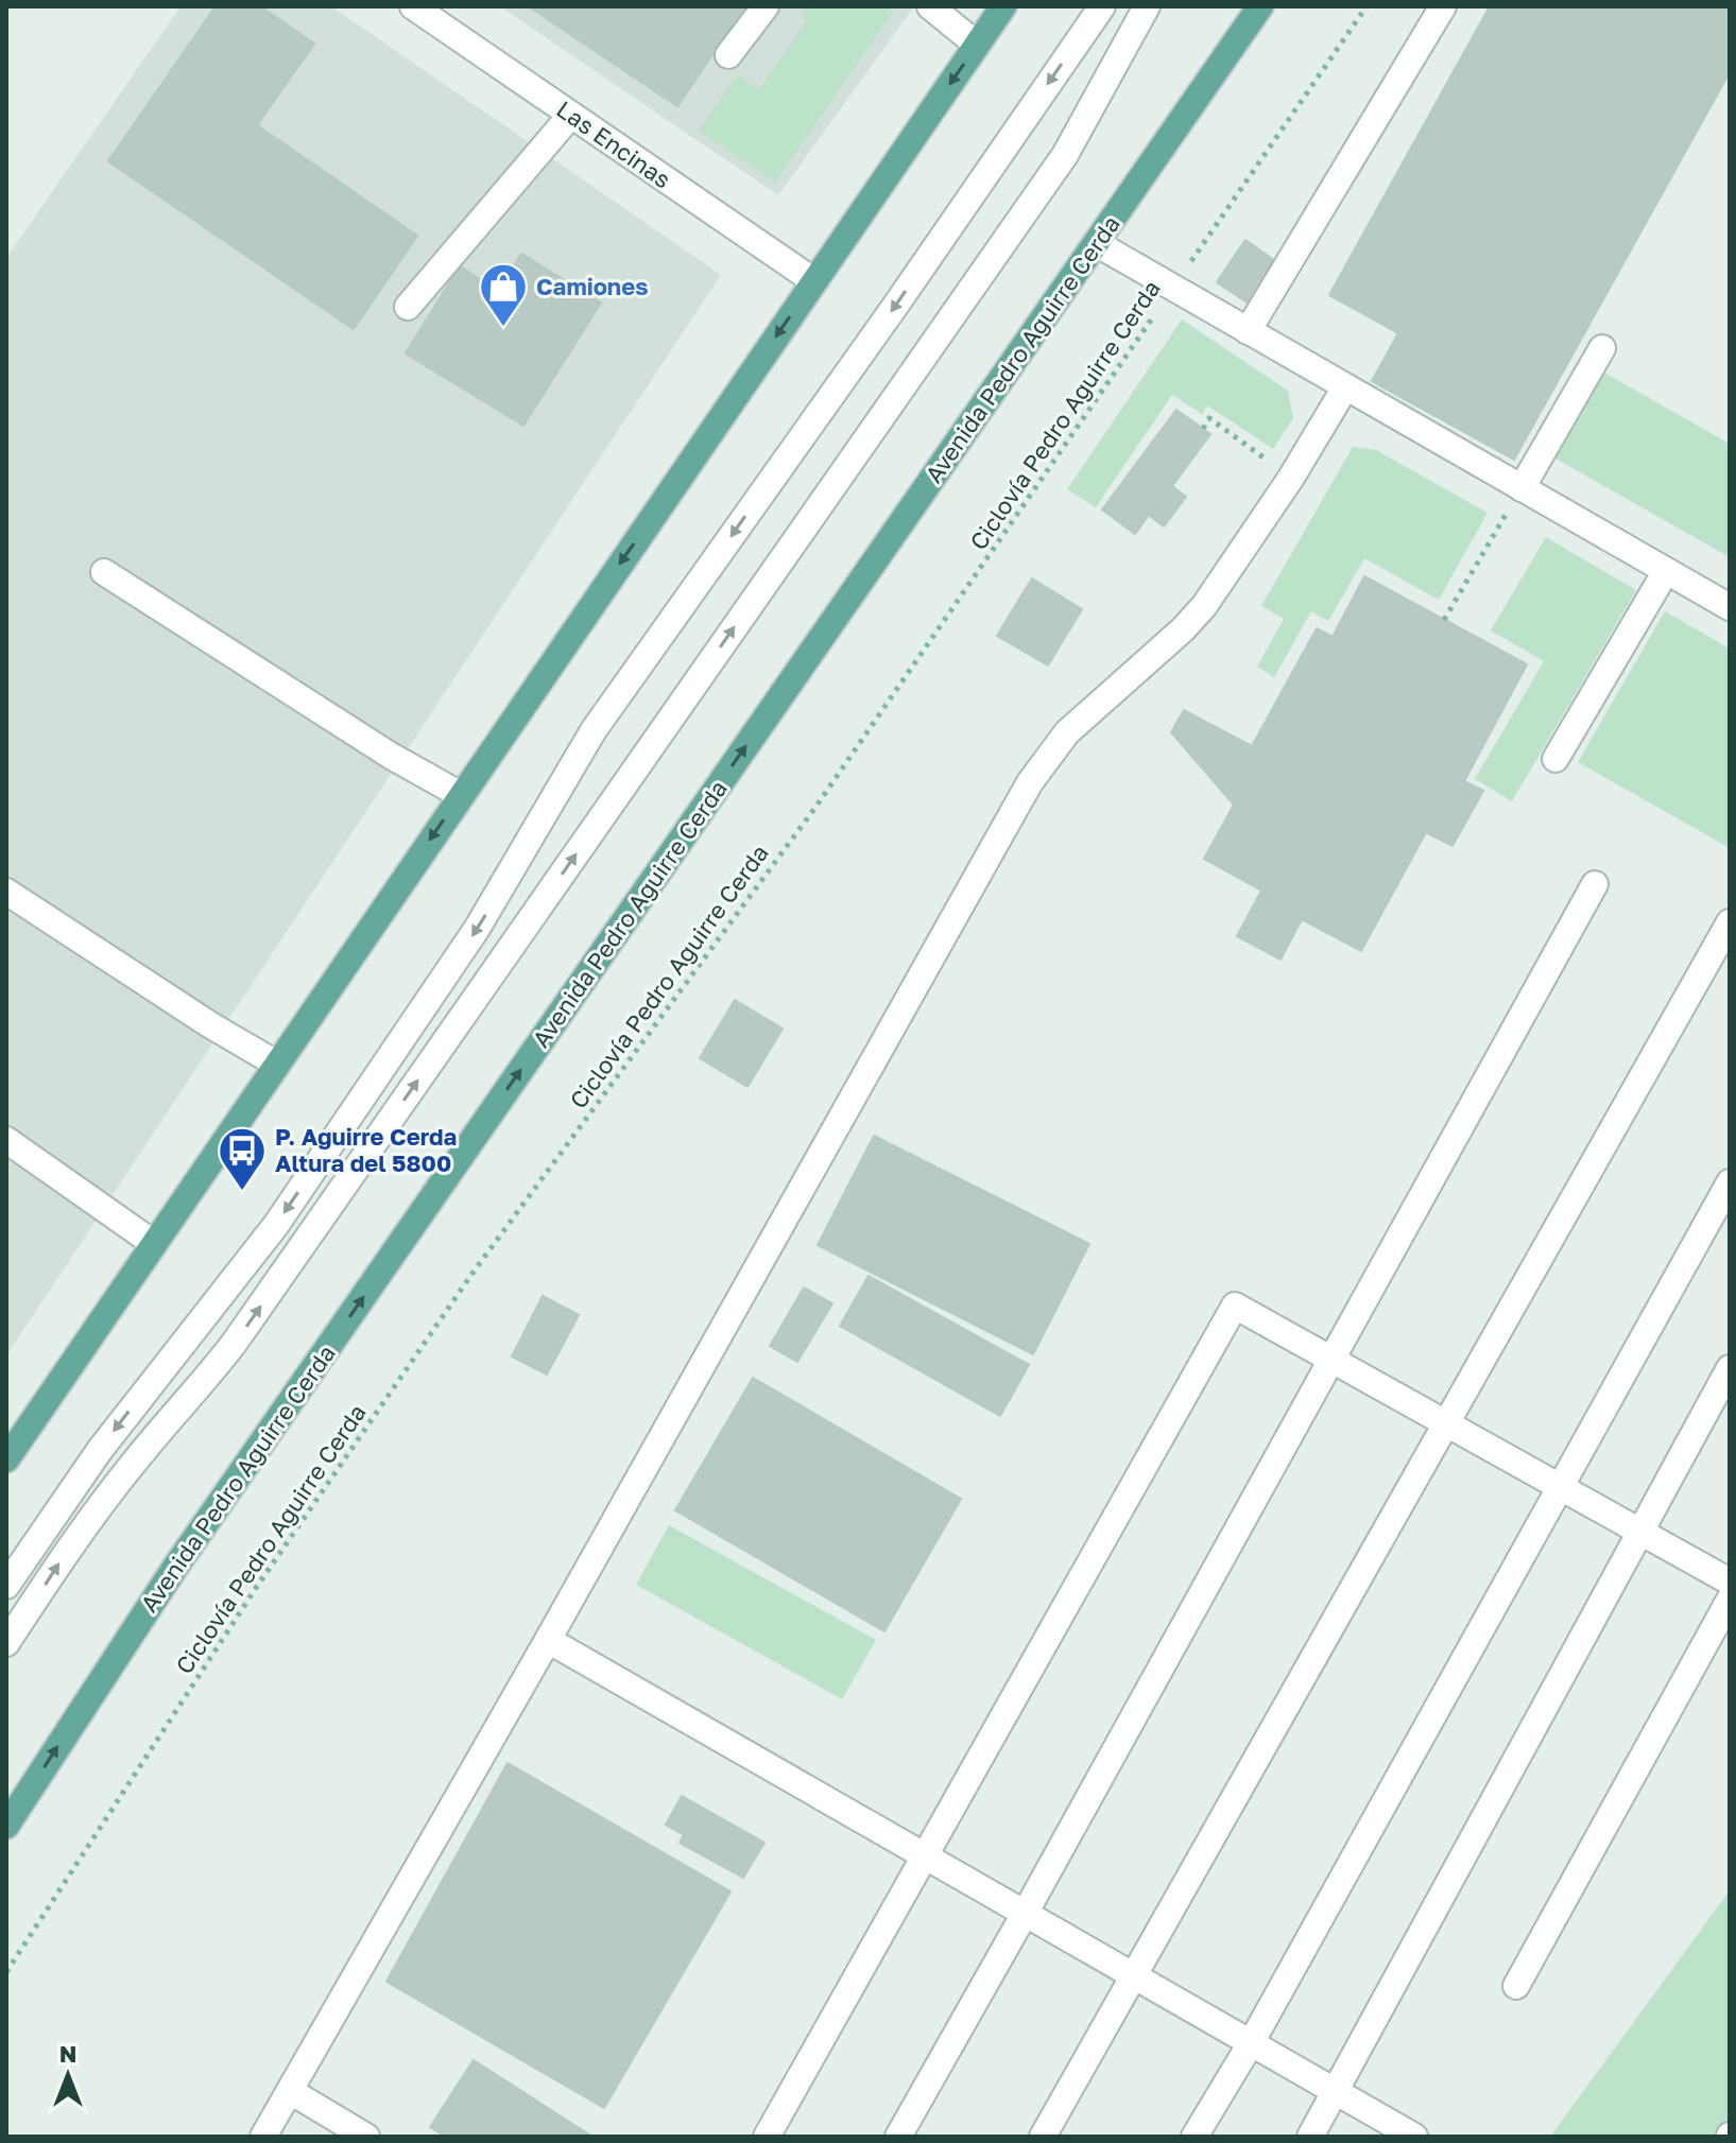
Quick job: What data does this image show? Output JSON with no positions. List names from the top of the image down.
{
  "streets": {
    "main road": ["Avenida Pedro Aguirre Cerda"],
    "street": ["Las Encinas"],
    "path": ["Ciclovía Pedro Aguirre Cerda"]
  },
  "places": {
    "shop": ["Camiones"],
    "bus stop": ["P. Aguirre Cerda Altura del 5800"]
  },
  "north": "top"
}
